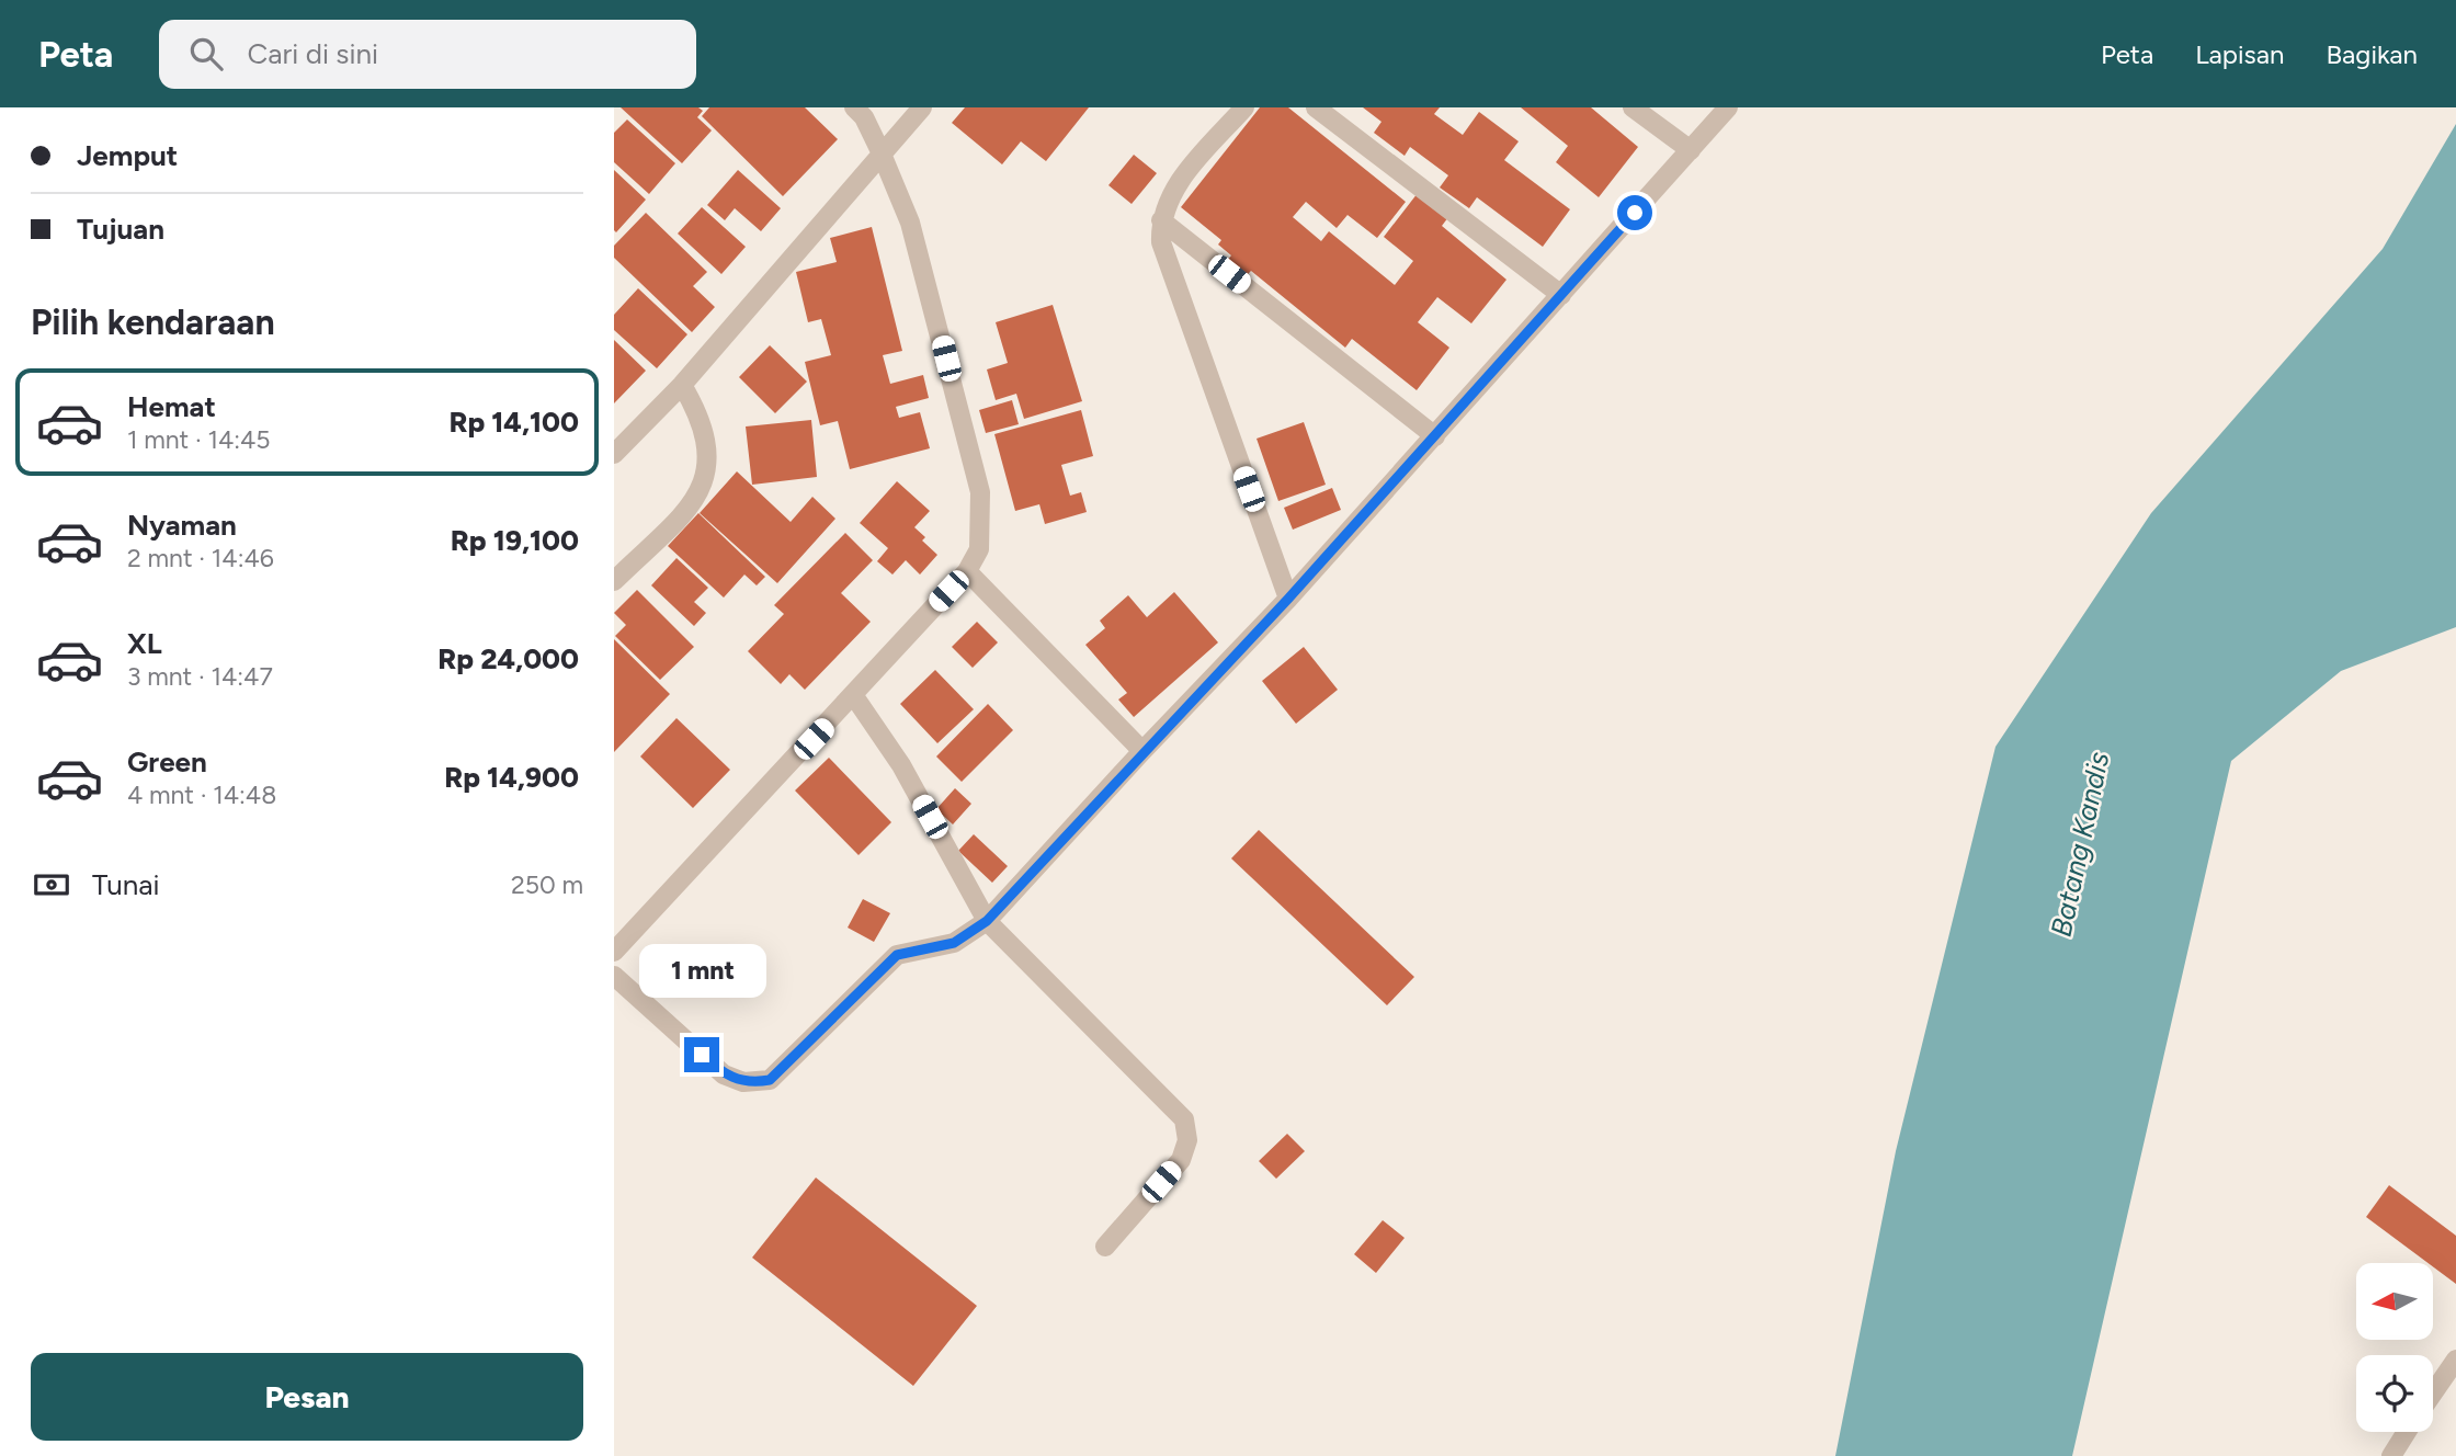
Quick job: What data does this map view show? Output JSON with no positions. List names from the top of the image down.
{
  "water": ["Batang Kandis"],
  "north": "left",
  "page": {
    "header": "Peta",
    "search": "Cari di sini",
    "nav": ["Peta", "Lapisan", "Bagikan"],
    "banner": ["Jemput", "Tujuan"],
    "heading": "Pilih kendaraan",
    "list": [
      {
        "name": "Hemat",
        "note": "1 mnt · 14:45",
        "value": "Rp 14,100"
      },
      {
        "name": "Nyaman",
        "note": "2 mnt · 14:46",
        "value": "Rp 19,100"
      },
      {
        "name": "XL",
        "note": "3 mnt · 14:47",
        "value": "Rp 24,000"
      },
      {
        "name": "Green",
        "note": "4 mnt · 14:48",
        "value": "Rp 14,900"
      }
    ],
    "pay": ["Tunai", "250 m"],
    "bubble": "1 mnt",
    "buttons": "Pesan"
  }
}
